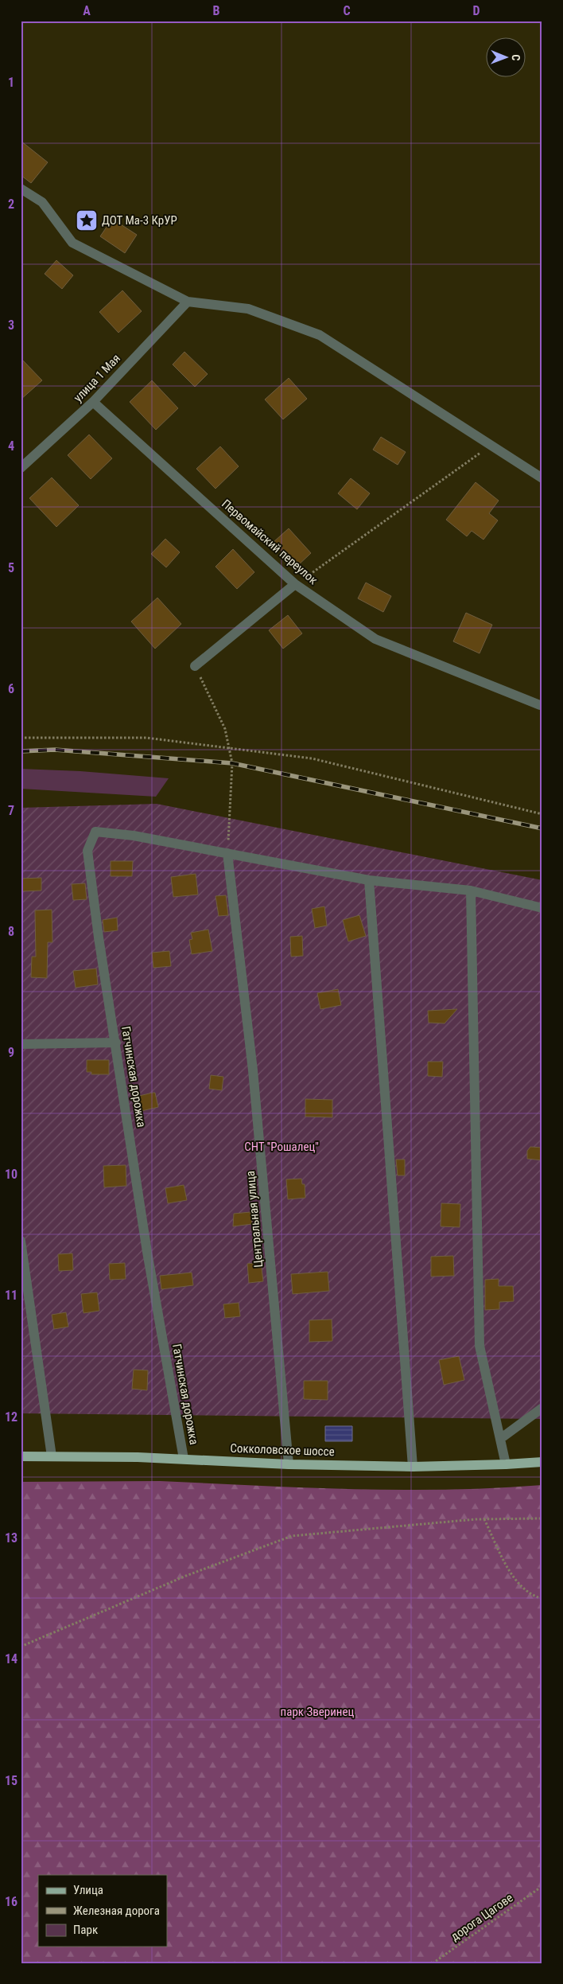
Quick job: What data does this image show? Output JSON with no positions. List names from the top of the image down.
{
  "streets": {
    "main road": ["Сокколовское шоссе"],
    "street": [
      "улица 1 Мая",
      "Первомайский переулок",
      "Гатчинская дорожка",
      "Центральная улица"
    ],
    "path": ["дорога Цагове"]
  },
  "crossings": [
    ["улица 1 Мая", "Первомайский переулок"],
    ["Гатчинская дорожка", "Центральная улица"],
    ["Гатчинская дорожка", "Сокколовское шоссе"],
    ["Центральная улица", "Сокколовское шоссе"]
  ],
  "parks": ["СНТ ''Рошалец''", "парк Зверинец"],
  "places": {
    "place": ["ДОТ Ма-3 КрУР"]
  },
  "legend": ["Улица", "Железная дорога", "Парк"],
  "north": "right",
  "grid": {
    "columns": [
      "A",
      "B",
      "C",
      "D"
    ],
    "rows": [
      "1",
      "2",
      "3",
      "4",
      "5",
      "6",
      "7",
      "8",
      "9",
      "10",
      "11",
      "12",
      "13",
      "14",
      "15",
      "16"
    ]
  }
}
